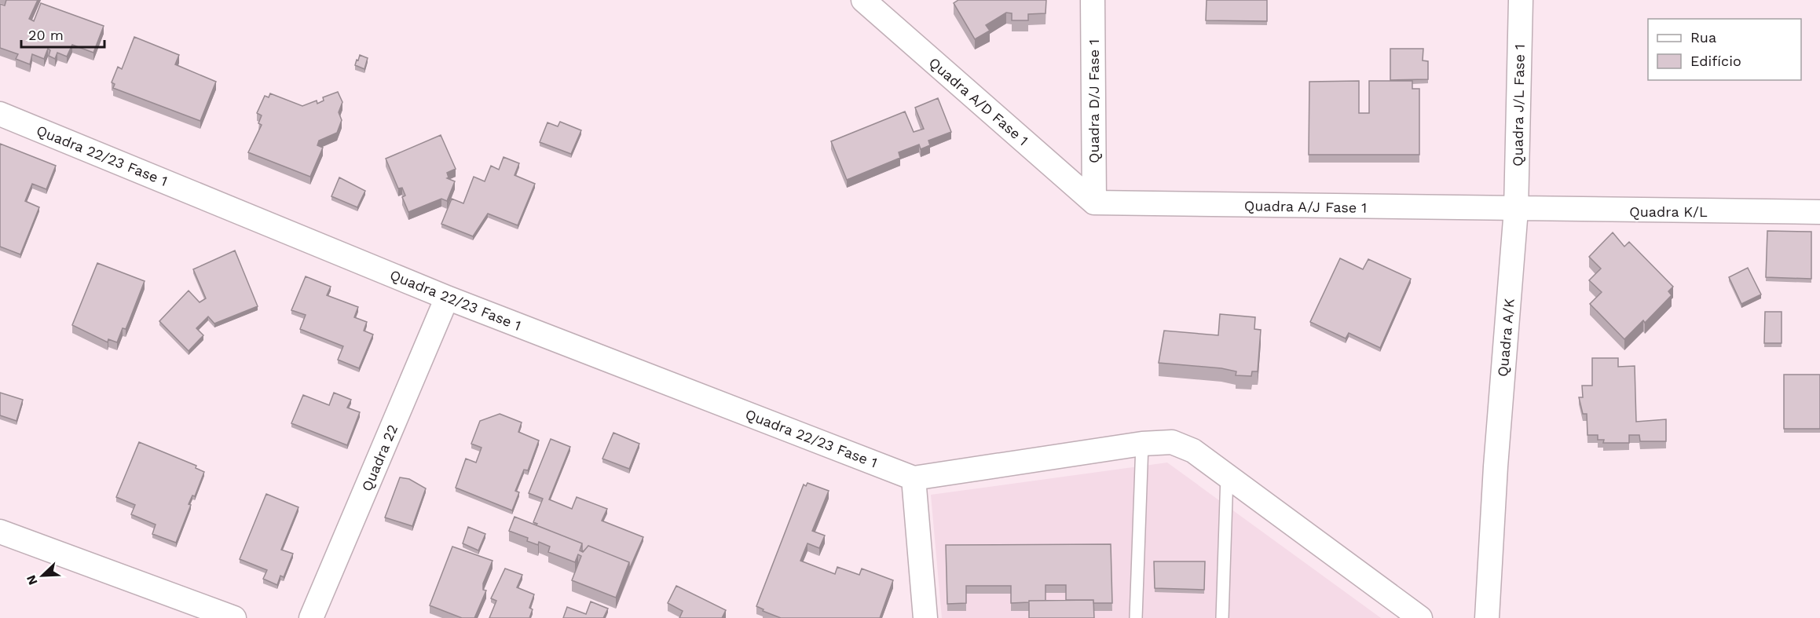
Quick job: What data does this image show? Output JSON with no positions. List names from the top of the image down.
{
  "streets": {
    "street": [
      "Quadra A/D Fase 1",
      "Quadra D/J Fase 1",
      "Quadra J/L Fase 1",
      "Quadra 22/23 Fase 1",
      "Quadra A/J Fase 1",
      "Quadra K/L",
      "Quadra A/K",
      "Quadra 22"
    ]
  },
  "crossings": [
    ["Quadra A/D Fase 1", "Quadra D/J Fase 1"],
    ["Quadra A/D Fase 1", "Quadra A/J Fase 1"],
    ["Quadra D/J Fase 1", "Quadra A/J Fase 1"],
    ["Quadra J/L Fase 1", "Quadra A/J Fase 1"],
    ["Quadra J/L Fase 1", "Quadra K/L"],
    ["Quadra J/L Fase 1", "Quadra A/K"],
    ["Quadra 22/23 Fase 1", "Quadra 22"],
    ["Quadra A/J Fase 1", "Quadra K/L"],
    ["Quadra A/J Fase 1", "Quadra A/K"],
    ["Quadra K/L", "Quadra A/K"]
  ],
  "legend": ["Rua", "Edifício"],
  "scale_bar": "20 m",
  "north": "bottom left"
}
